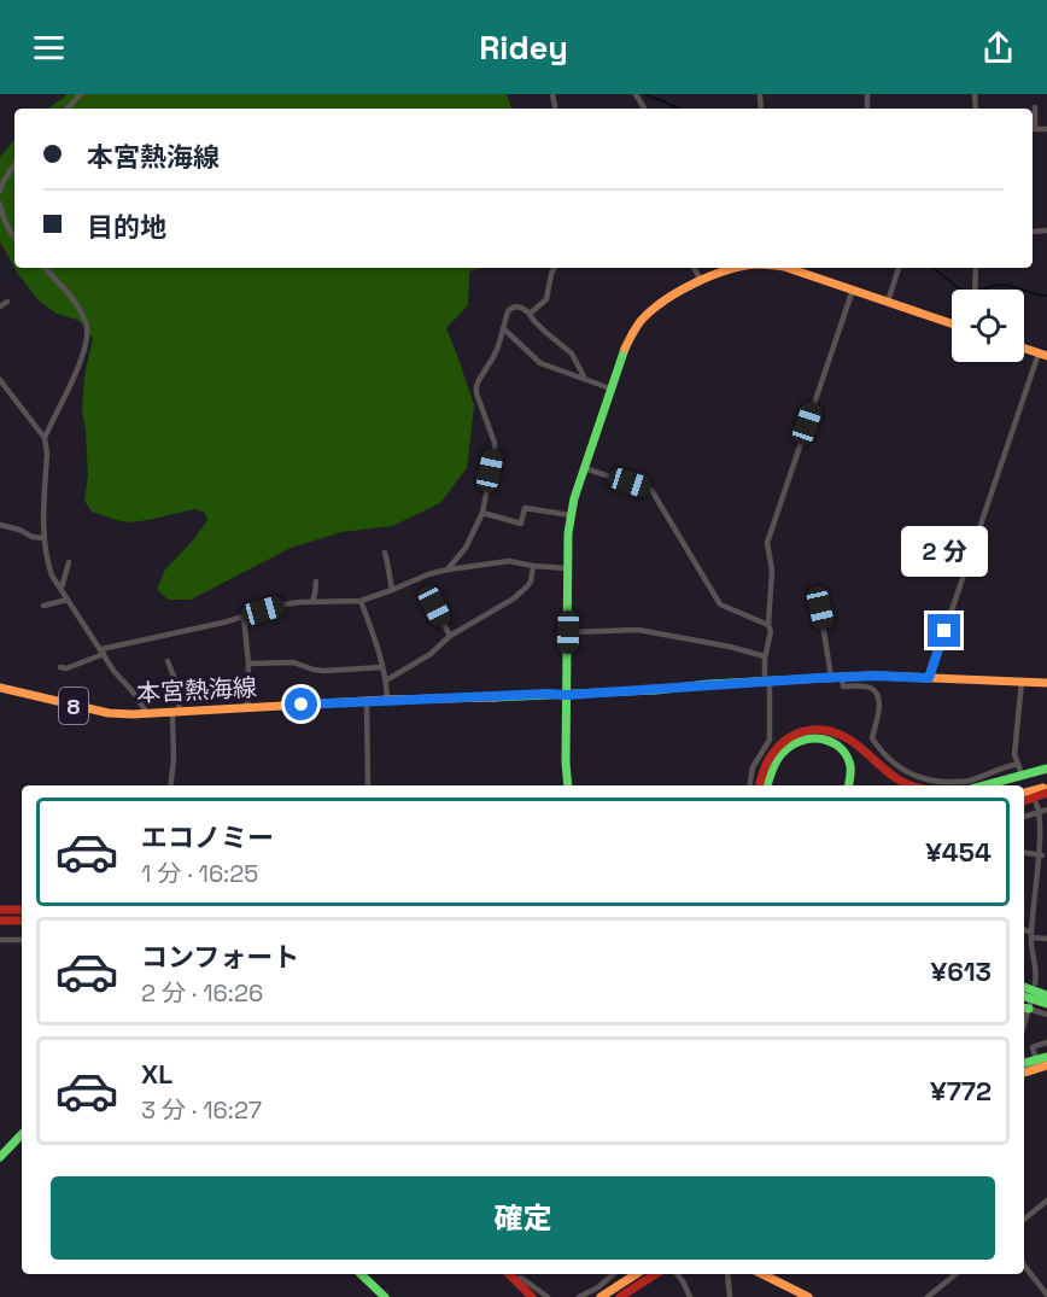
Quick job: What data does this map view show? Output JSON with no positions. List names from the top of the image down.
{
  "streets": {
    "main road": ["本宮熱海線", "8"]
  },
  "page": {
    "header": "Ridey",
    "banner": ["本宮熱海線", "目的地"],
    "bubble": "2 分",
    "list": [
      {
        "name": "エコノミー",
        "note": "1 分 · 16:25",
        "value": "¥454"
      },
      {
        "name": "コンフォート",
        "note": "2 分 · 16:26",
        "value": "¥613"
      },
      {
        "name": "XL",
        "note": "3 分 · 16:27",
        "value": "¥772"
      }
    ],
    "buttons": "確定"
  }
}
